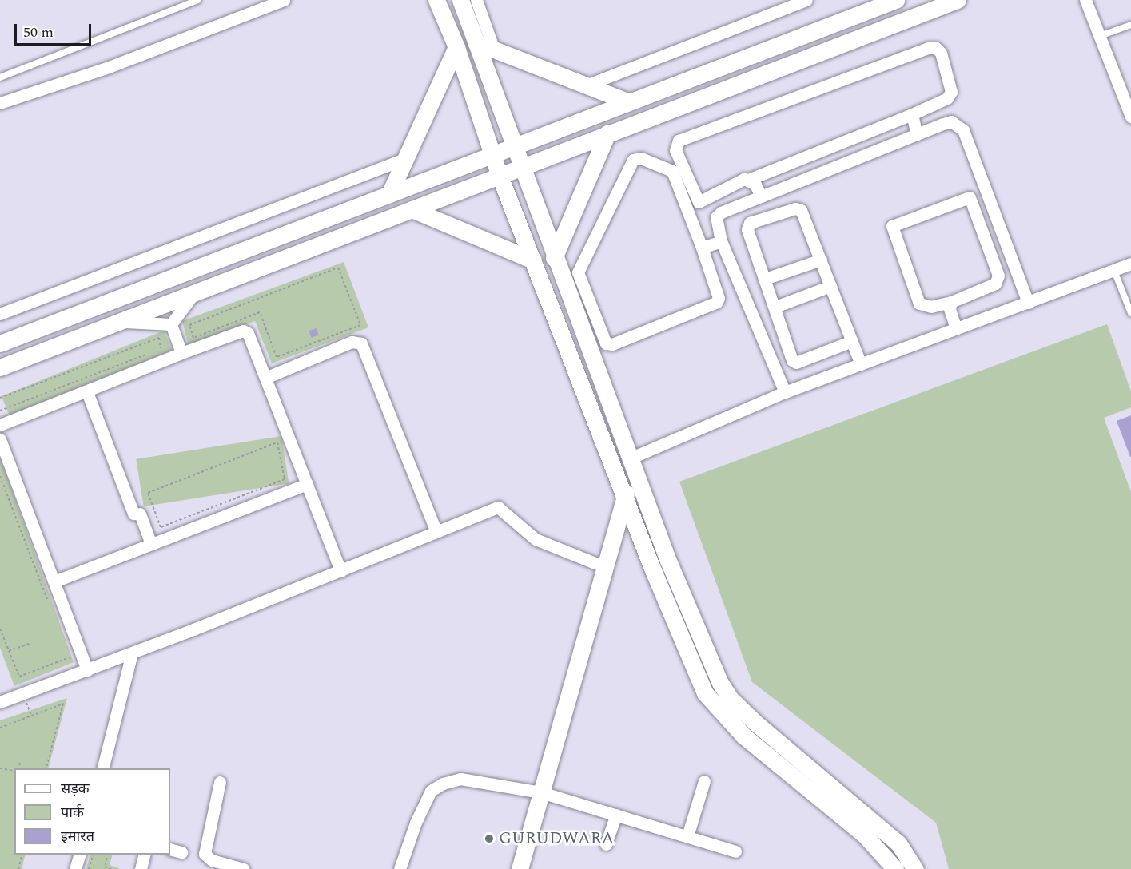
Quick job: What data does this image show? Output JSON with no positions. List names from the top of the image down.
{
  "places": ["GURUDWARA"],
  "legend": ["सड़क", "पार्क", "इमारत"],
  "scale_bar": "50 m"
}
